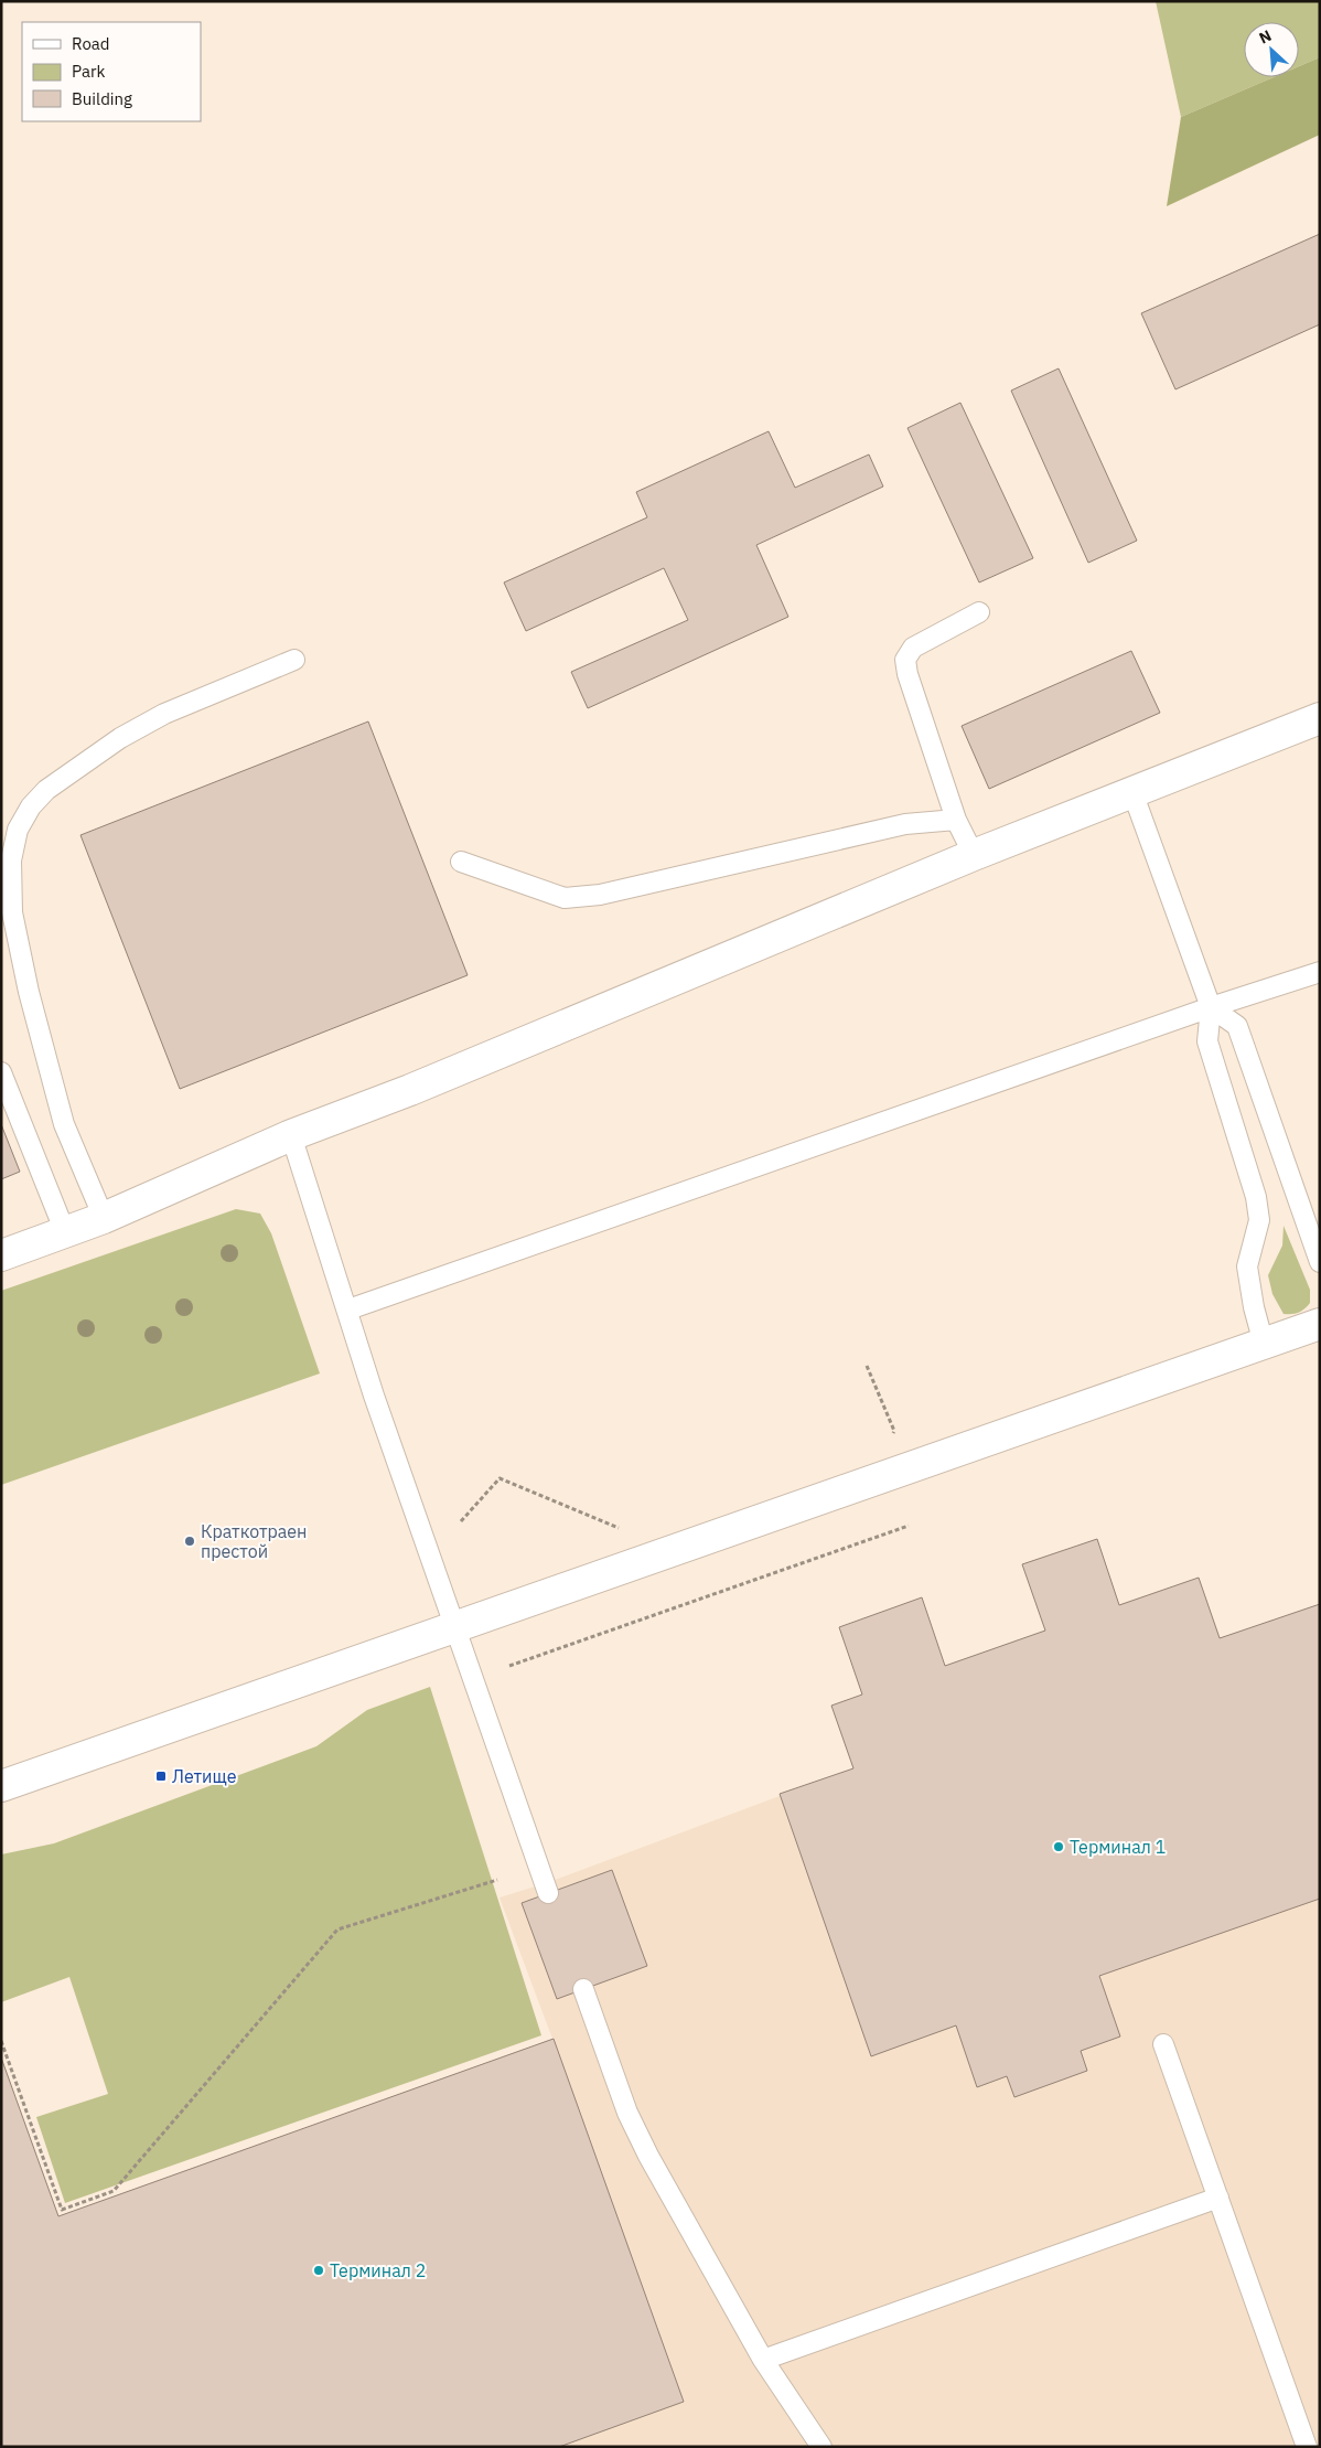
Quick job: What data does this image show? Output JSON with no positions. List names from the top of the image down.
{
  "places": {
    "other": ["Краткотраен престой", "Терминал 1", "Терминал 2"],
    "transit": ["Летище"]
  },
  "legend": ["Road", "Park", "Building"],
  "north": "top left"
}
